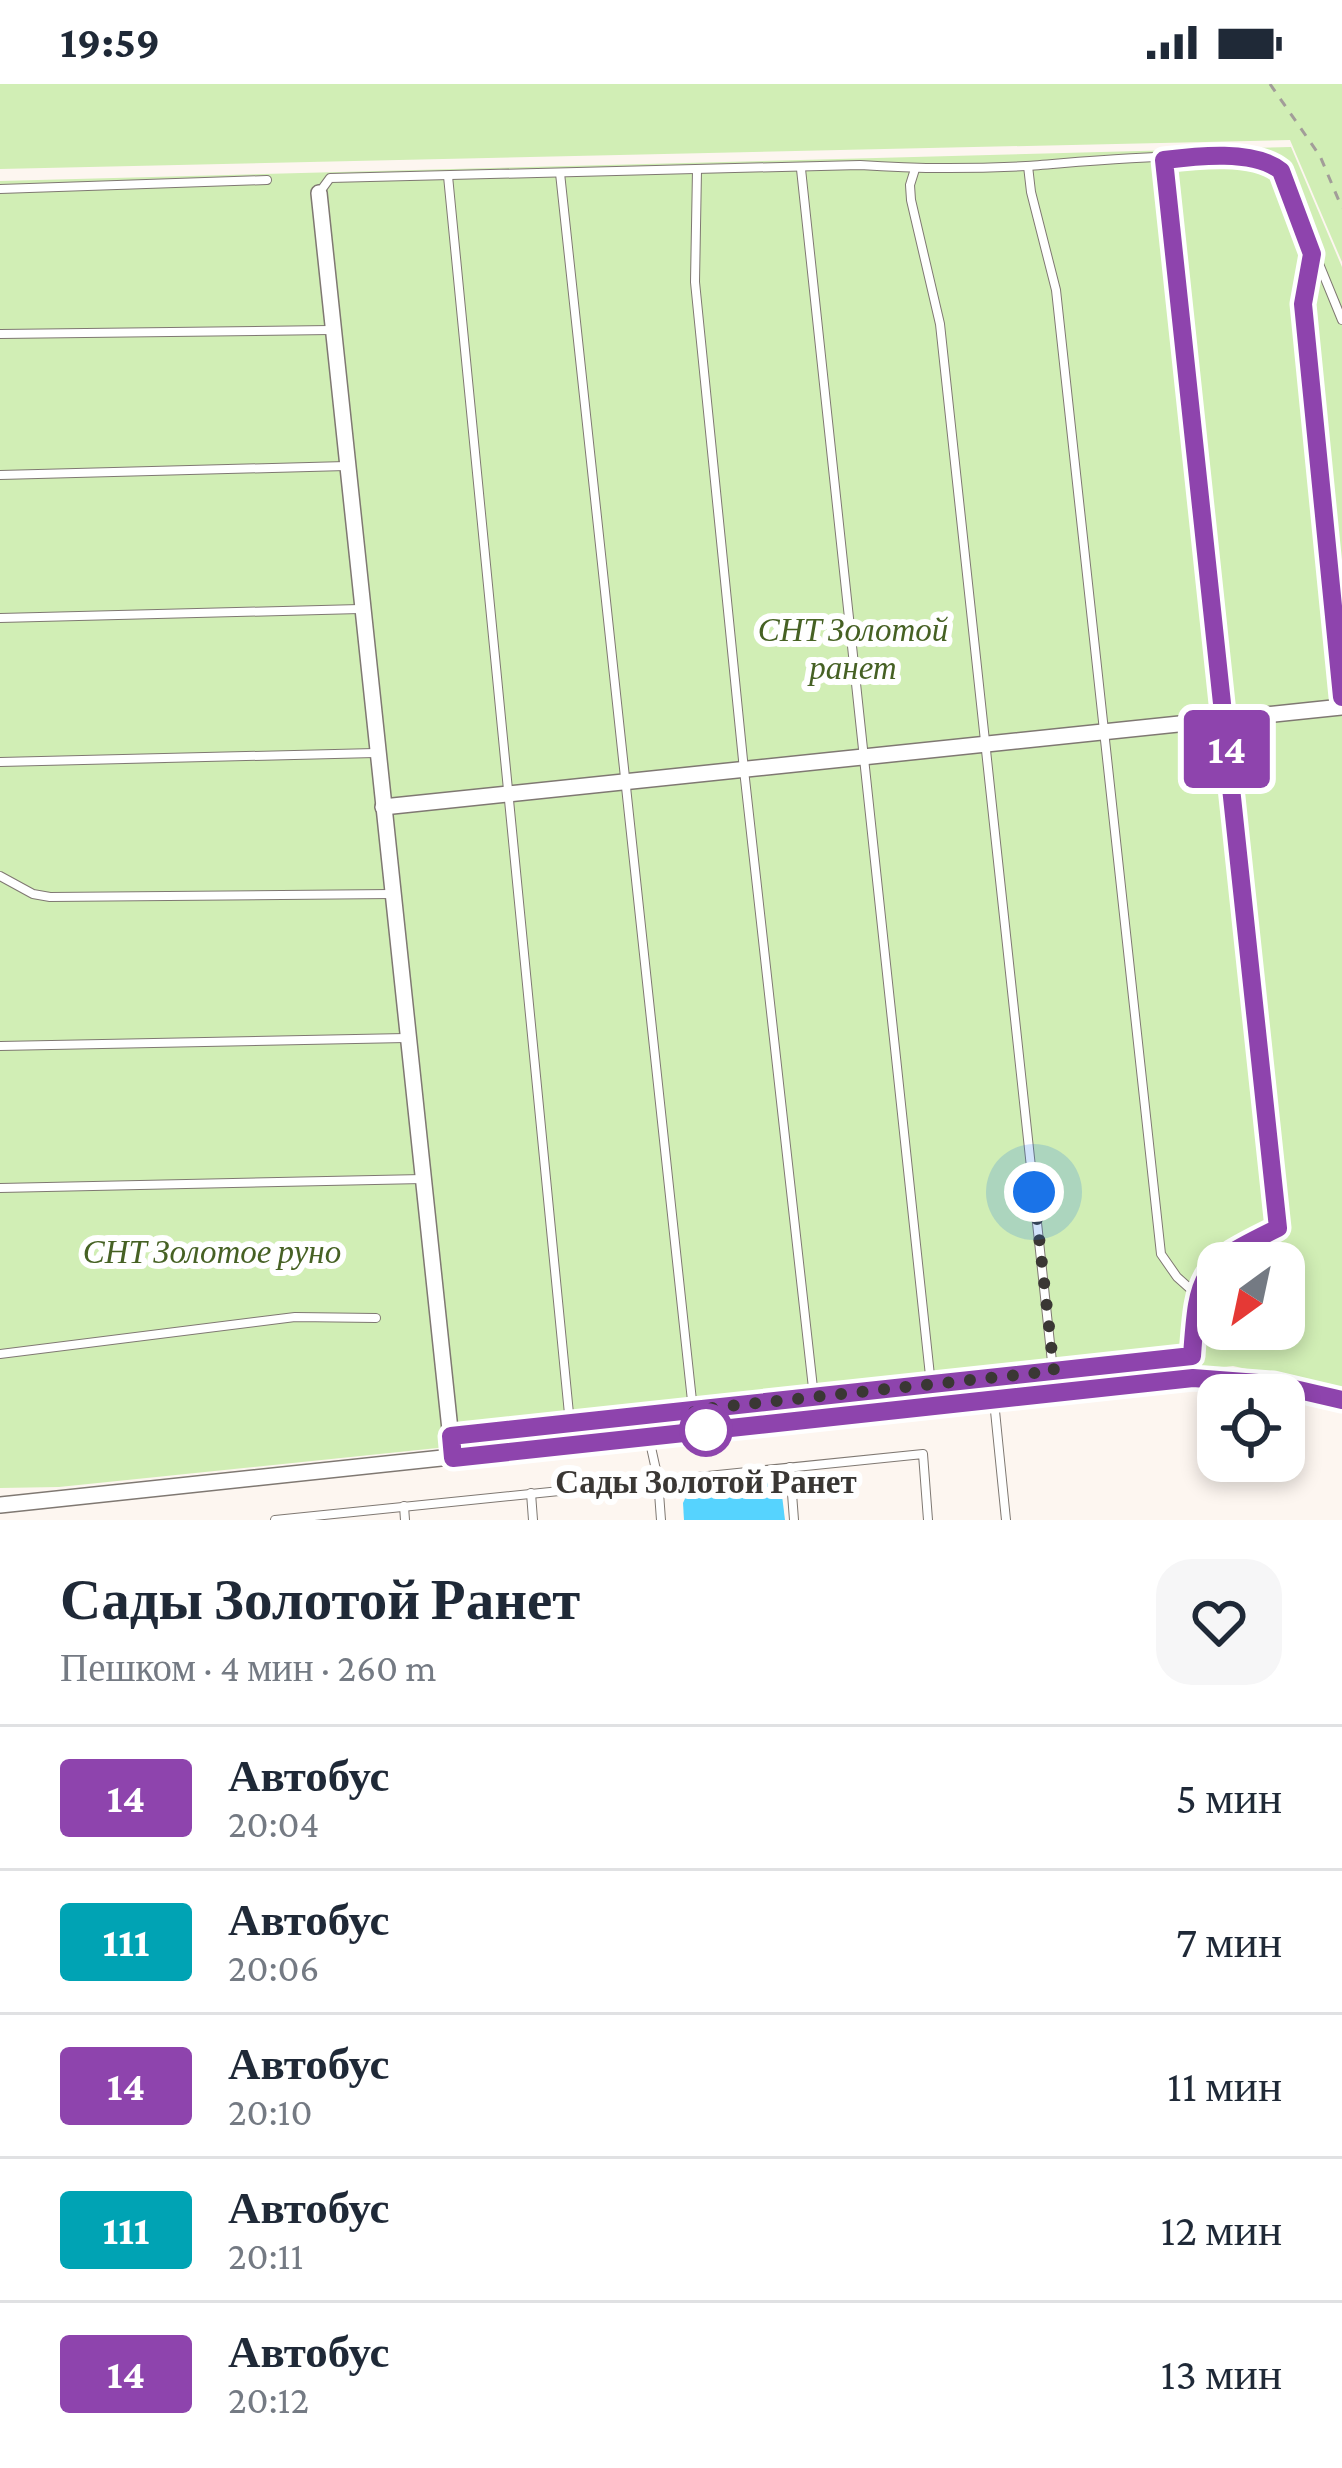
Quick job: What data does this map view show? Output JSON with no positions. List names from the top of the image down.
{
  "parks": ["СНТ Золотой ранет", "СНТ Золотое руно"],
  "places": ["Сады Золотой Ранет"],
  "lines": ["bus line 14"],
  "north": "bottom left",
  "page": {
    "status": "19:59",
    "on_map": "14",
    "heading": ["Сады Золотой Ранет", "Пешком · 4 мин · 260 m"],
    "list": [
      {
        "mark": "14",
        "name": "Автобус",
        "note": "20:04",
        "value": "5 мин"
      },
      {
        "mark": "111",
        "name": "Автобус",
        "note": "20:06",
        "value": "7 мин"
      },
      {
        "mark": "14",
        "name": "Автобус",
        "note": "20:10",
        "value": "11 мин"
      },
      {
        "mark": "111",
        "name": "Автобус",
        "note": "20:11",
        "value": "12 мин"
      },
      {
        "mark": "14",
        "name": "Автобус",
        "note": "20:12",
        "value": "13 мин"
      }
    ]
  }
}
